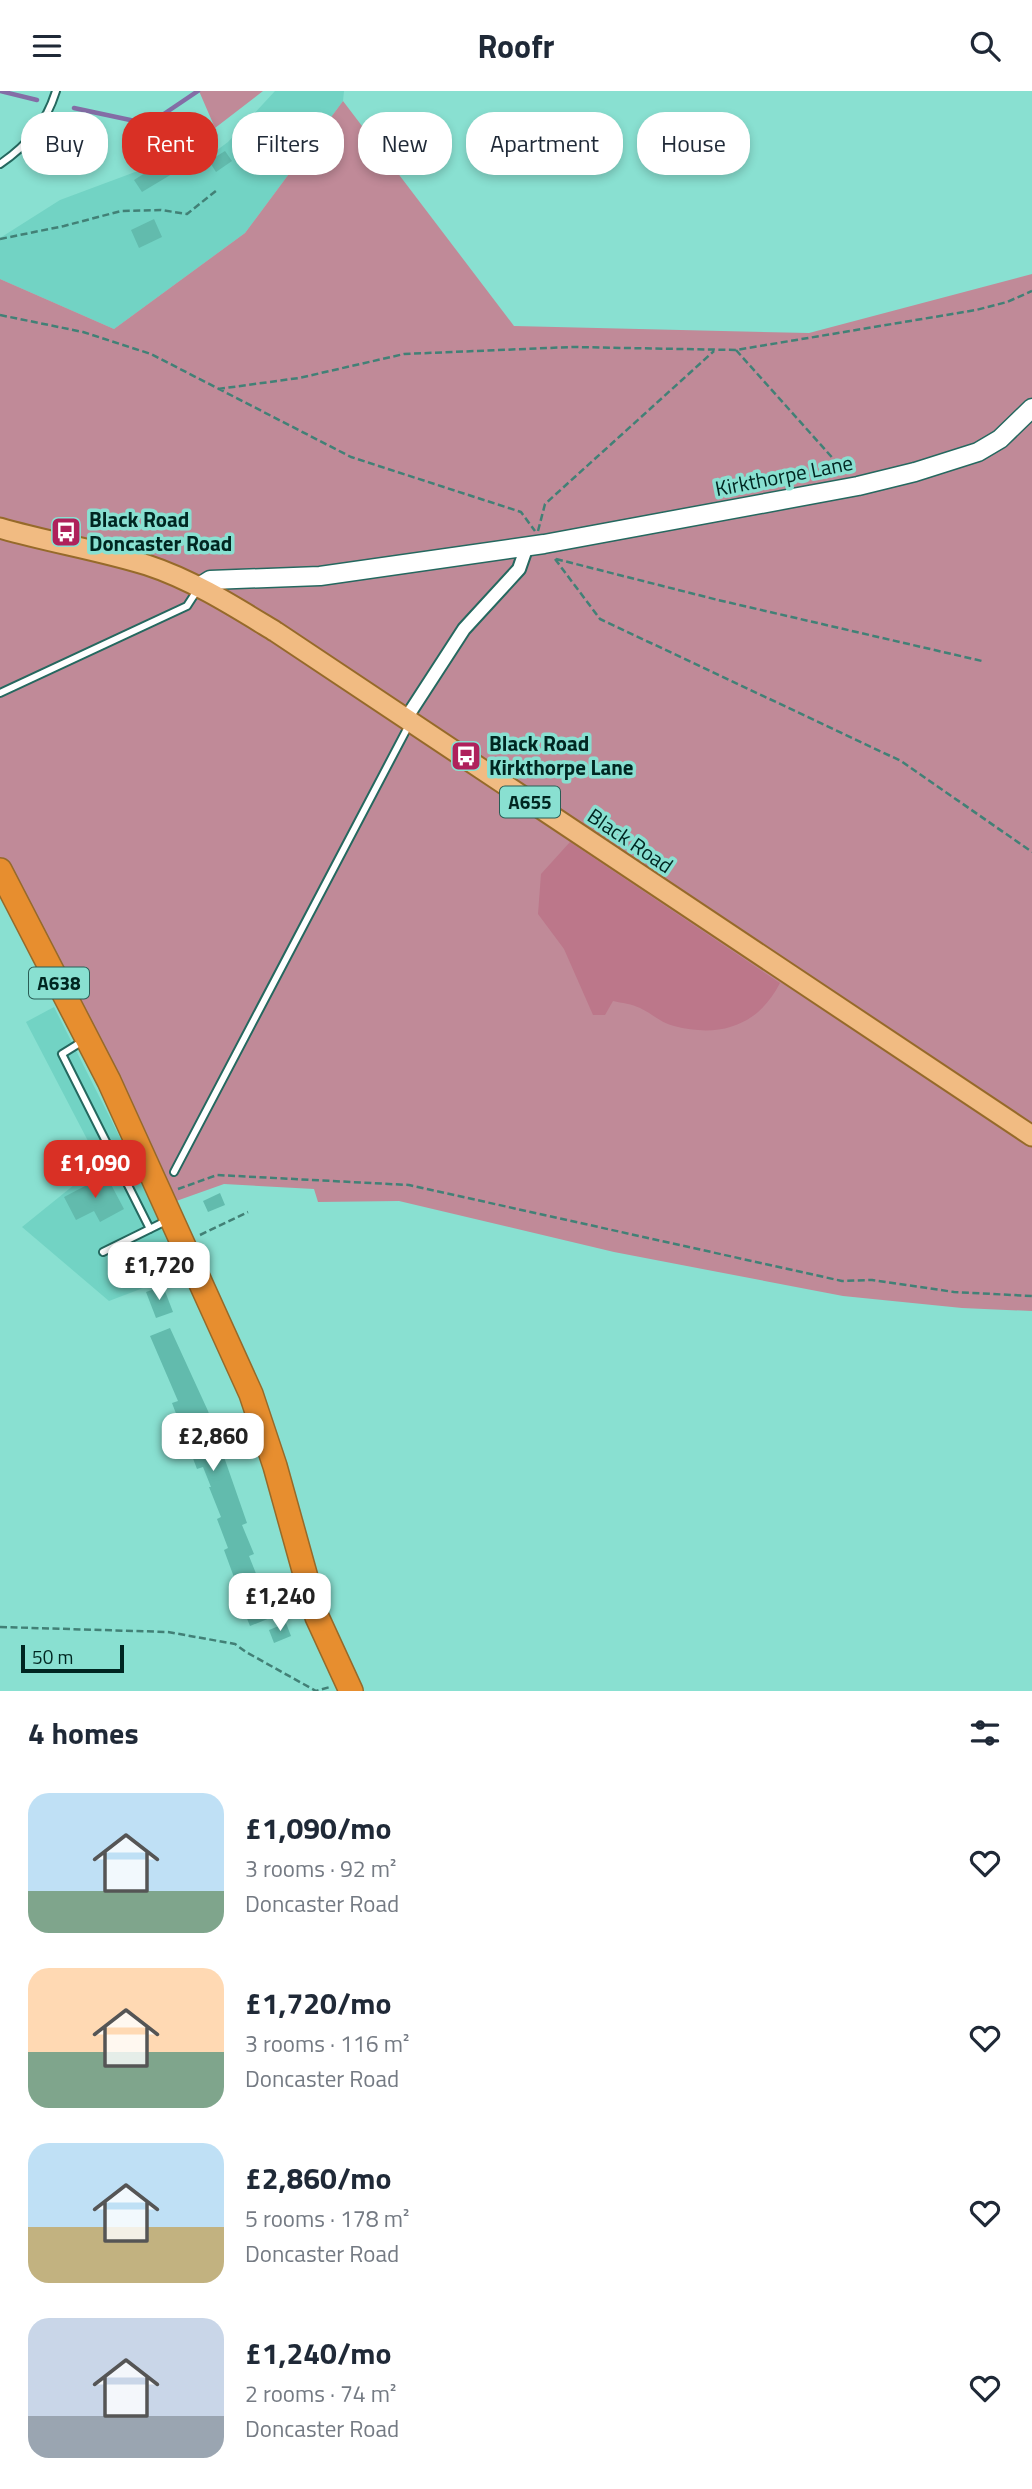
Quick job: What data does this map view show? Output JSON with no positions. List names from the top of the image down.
{
  "streets": {
    "highway": ["A638"],
    "main road": ["A655", "Black Road"],
    "street": ["Kirkthorpe Lane"]
  },
  "crossings": [
    ["Kirkthorpe Lane", "Black Road"]
  ],
  "places": {
    "bus stop": ["Black Road Doncaster Road", "Black Road Kirkthorpe Lane"]
  },
  "scale_bar": "50 m",
  "page": {
    "header": "Roofr",
    "chip": [
      "Buy",
      "Rent",
      "Filters",
      "New",
      "Apartment",
      "House"
    ],
    "price": [
      "£1,090",
      "£1,720",
      "£2,860",
      "£1,240"
    ],
    "scale": "50 m",
    "heading": "4 homes",
    "list": [
      {
        "name": "£1,090/mo",
        "note": "3 rooms · 92 m² · Doncaster Road"
      },
      {
        "name": "£1,720/mo",
        "note": "3 rooms · 116 m² · Doncaster Road"
      },
      {
        "name": "£2,860/mo",
        "note": "5 rooms · 178 m² · Doncaster Road"
      },
      {
        "name": "£1,240/mo",
        "note": "2 rooms · 74 m² · Doncaster Road"
      }
    ]
  }
}
